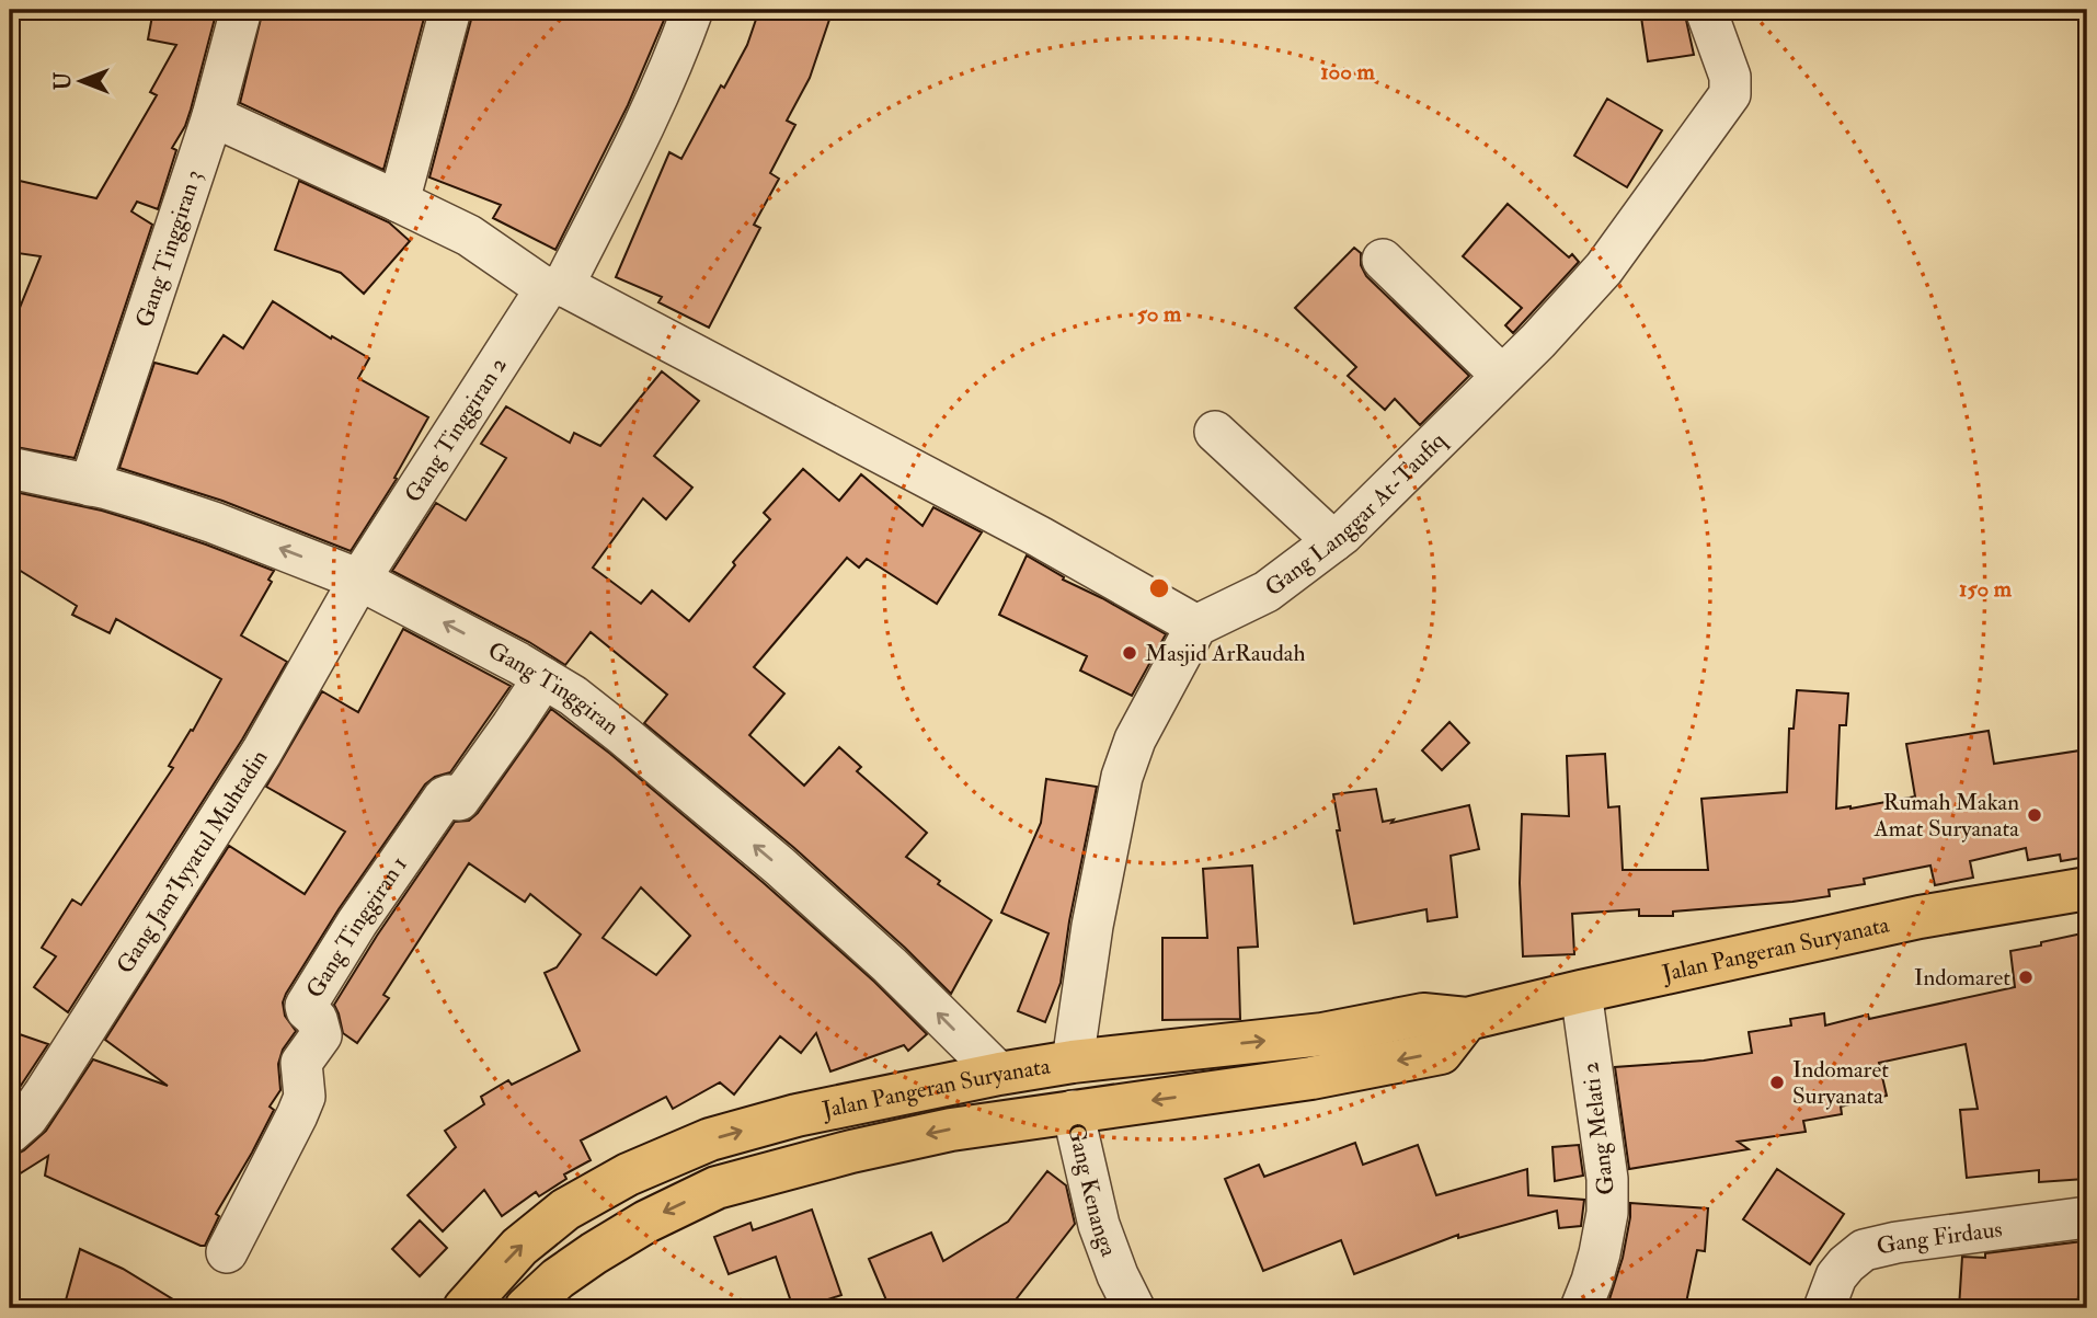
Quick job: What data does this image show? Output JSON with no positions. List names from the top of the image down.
{
  "streets": {
    "main road": ["Jalan Pangeran Suryanata"],
    "street": [
      "Gang Tinggiran 3",
      "Gang Tinggiran 2",
      "Gang Langgar At-Taufiq",
      "Gang Tinggiran",
      "Gang Jam'Iyyatul Muhtadin",
      "Gang Tinggiran 1",
      "Gang Melati 2",
      "Gang Kenanga",
      "Gang Firdaus"
    ]
  },
  "crossings": [
    ["Gang Tinggiran 3", "Gang Tinggiran"],
    ["Gang Tinggiran 2", "Gang Tinggiran"],
    ["Gang Tinggiran 2", "Gang Jam'Iyyatul Muhtadin"],
    ["Gang Tinggiran", "Gang Jam'Iyyatul Muhtadin"],
    ["Gang Tinggiran", "Gang Tinggiran 1"],
    ["Gang Tinggiran", "Jalan Pangeran Suryanata"],
    ["Jalan Pangeran Suryanata", "Gang Melati 2"],
    ["Jalan Pangeran Suryanata", "Gang Kenanga"]
  ],
  "places": [
    "Masjid ArRaudah",
    "Rumah Makan Amat Suryanata",
    "Indomaret",
    "Indomaret Suryanata"
  ],
  "north": "left",
  "rings": ["100 m", "50 m", "150 m"]
}
